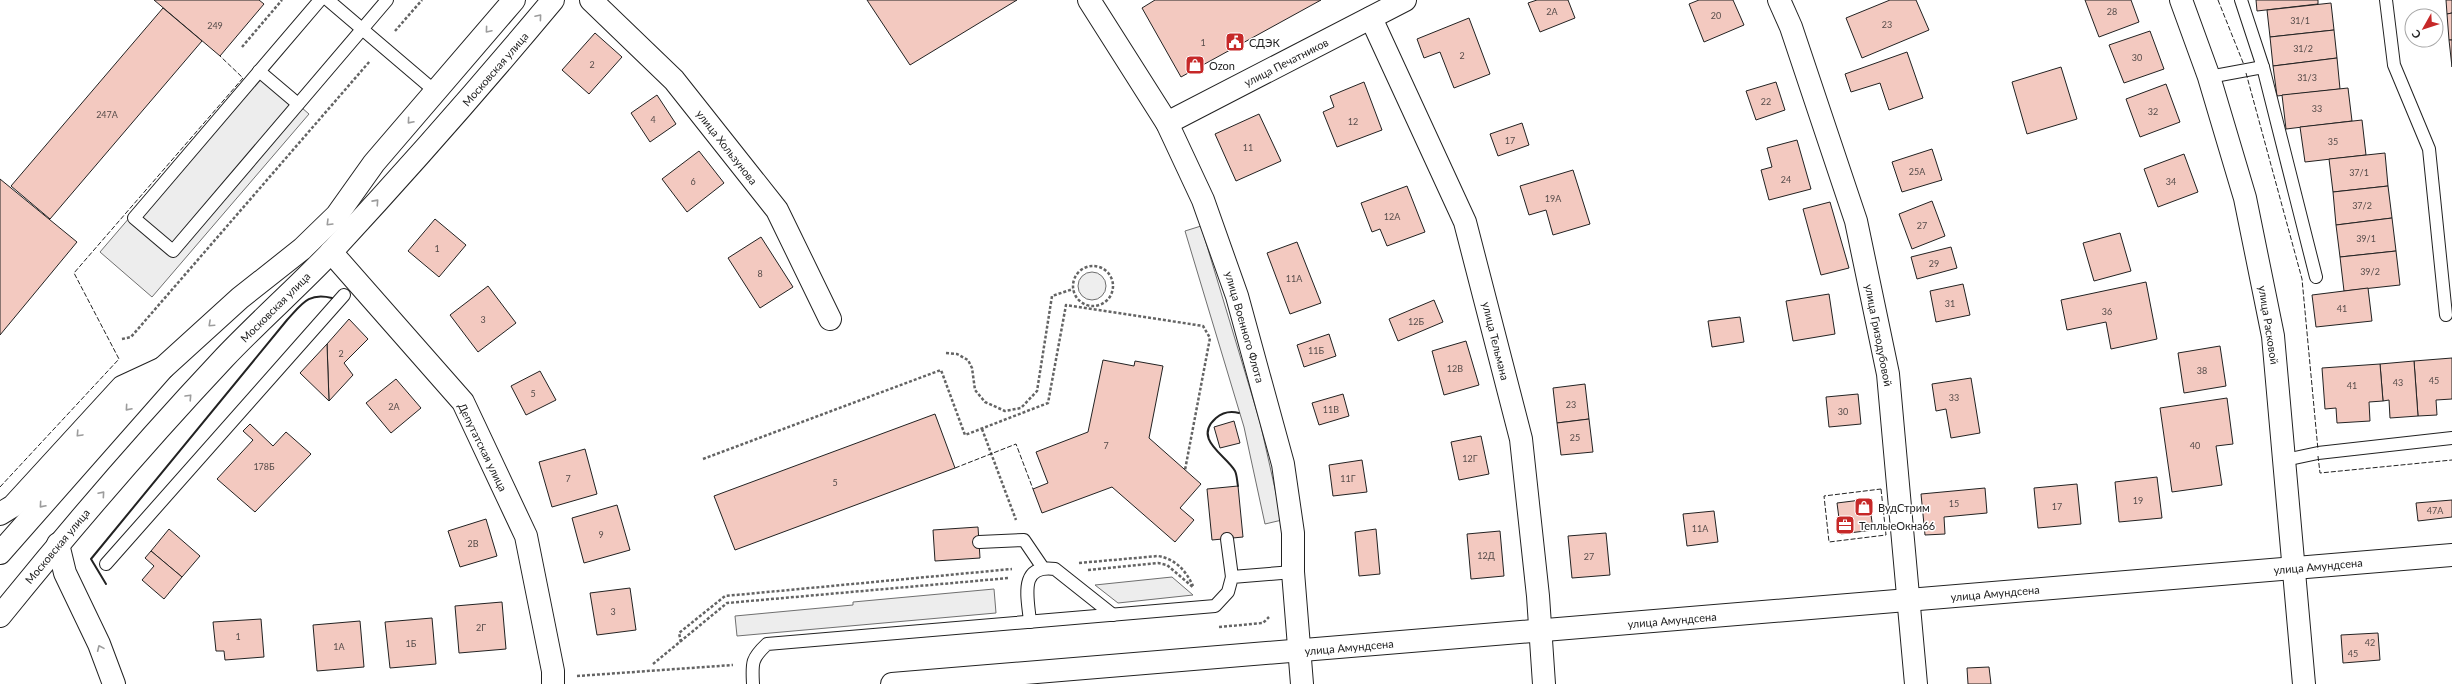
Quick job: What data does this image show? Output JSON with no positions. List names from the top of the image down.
{
  "streets": {
    "street": [
      "улица Печатников",
      "Московская улица",
      "улица Хользунова",
      "улица Расковой",
      "улица Военного Флота",
      "улица Гризодубовой",
      "улица Тельмана",
      "Депутатская улица",
      "улица Амундсена"
    ]
  },
  "crossings": [
    ["улица Печатников", "улица Военного Флота"],
    ["улица Печатников", "улица Тельмана"],
    ["Московская улица", "Депутатская улица"],
    ["улица Расковой", "улица Амундсена"],
    ["улица Военного Флота", "улица Амундсена"],
    ["улица Гризодубовой", "улица Амундсена"],
    ["улица Тельмана", "улица Амундсена"]
  ],
  "places": {
    "public building": ["СДЭК"],
    "shop": ["Ozon", "ВудСтрим"],
    "office": ["ТеплыеОкна66"]
  },
  "house_numbers": [
    "2А",
    "28",
    "20",
    "31/1",
    "23",
    "249",
    "1",
    "31/2",
    "2",
    "30",
    "2",
    "31/3",
    "22",
    "33",
    "32",
    "247А",
    "4",
    "12",
    "17",
    "35",
    "11",
    "25А",
    "37/1",
    "24",
    "6",
    "34",
    "19А",
    "37/2",
    "12А",
    "27",
    "39/1",
    "1",
    "29",
    "39/2",
    "8",
    "11А",
    "31",
    "41",
    "36",
    "3",
    "12Б",
    "11Б",
    "2",
    "12В",
    "38",
    "45",
    "43",
    "41",
    "5",
    "33",
    "23",
    "2А",
    "11В",
    "30",
    "25",
    "7",
    "40",
    "12Г",
    "178Б",
    "7",
    "11Г",
    "5",
    "19",
    "15",
    "17",
    "47А",
    "11А",
    "9",
    "2В",
    "12Д",
    "27",
    "3",
    "2Г",
    "1",
    "42",
    "1Б",
    "1А",
    "45"
  ],
  "north": "bottom left"
}
